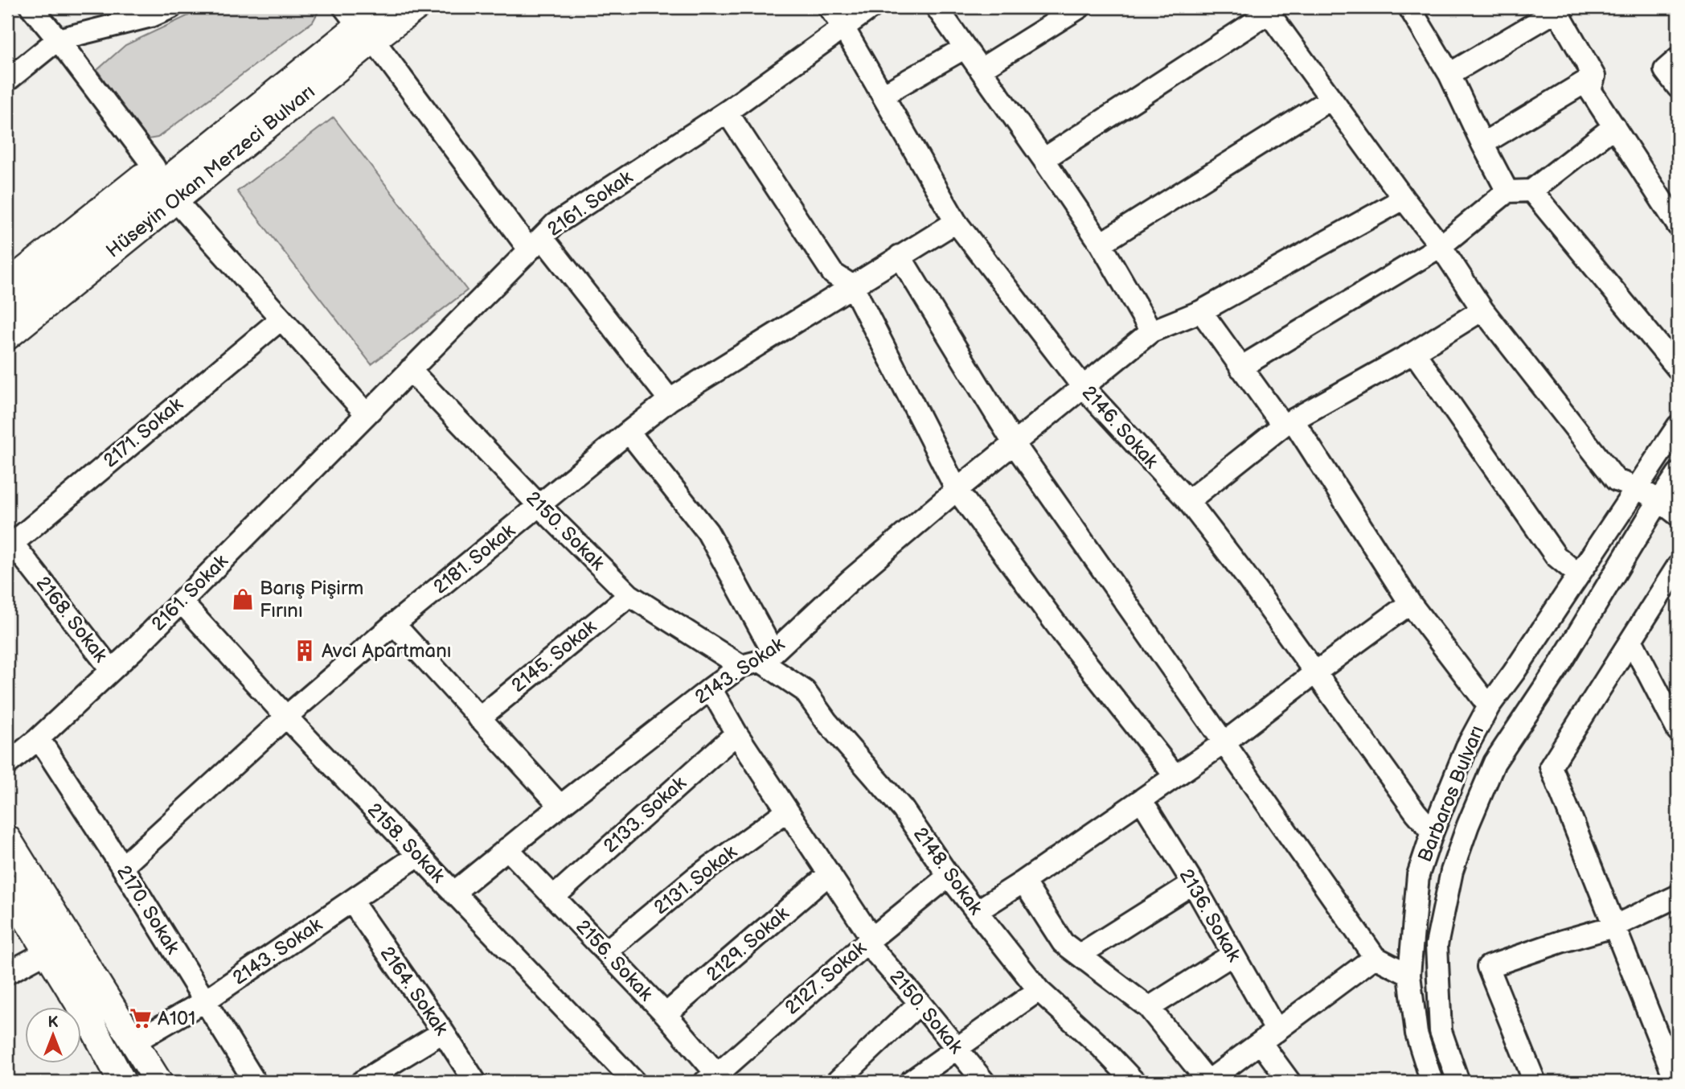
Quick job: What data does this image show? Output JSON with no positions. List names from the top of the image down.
{
  "streets": {
    "main road": ["Hüseyin Okan Merzeci Bulvarı"],
    "street": [
      "2161. Sokak",
      "2146. Sokak",
      "2171. Sokak",
      "2150. Sokak",
      "2181. Sokak",
      "2168. Sokak",
      "2145. Sokak",
      "2143. Sokak",
      "Barbaros Bulvarı",
      "2133. Sokak",
      "2158. Sokak",
      "2148. Sokak",
      "2131. Sokak",
      "2170. Sokak",
      "2136. Sokak",
      "2129. Sokak",
      "2156. Sokak",
      "2127. Sokak",
      "2164. Sokak"
    ]
  },
  "crossings": [
    ["2161. Sokak", "2146. Sokak"],
    ["2161. Sokak", "2150. Sokak"],
    ["2161. Sokak", "2168. Sokak"],
    ["2161. Sokak", "2158. Sokak"],
    ["2161. Sokak", "2170. Sokak"],
    ["2146. Sokak", "2181. Sokak"],
    ["2146. Sokak", "2143. Sokak"],
    ["2146. Sokak", "Barbaros Bulvarı"],
    ["2171. Sokak", "2168. Sokak"],
    ["2150. Sokak", "2181. Sokak"],
    ["2150. Sokak", "2145. Sokak"],
    ["2150. Sokak", "2143. Sokak"],
    ["2150. Sokak", "2133. Sokak"],
    ["2150. Sokak", "2148. Sokak"],
    ["2150. Sokak", "2131. Sokak"],
    ["2150. Sokak", "2129. Sokak"],
    ["2150. Sokak", "2127. Sokak"],
    ["2181. Sokak", "2158. Sokak"],
    ["2181. Sokak", "2170. Sokak"],
    ["2143. Sokak", "2158. Sokak"],
    ["2143. Sokak", "2148. Sokak"],
    ["2143. Sokak", "2170. Sokak"],
    ["2143. Sokak", "2156. Sokak"],
    ["2143. Sokak", "2164. Sokak"],
    ["2133. Sokak", "2156. Sokak"],
    ["2148. Sokak", "2127. Sokak"],
    ["2131. Sokak", "2156. Sokak"],
    ["2129. Sokak", "2156. Sokak"],
    ["2156. Sokak", "2127. Sokak"]
  ],
  "places": {
    "shop": ["Barış Pişirm Fırını"],
    "building": ["Avcı Apartmanı"],
    "supermarket": ["A101"]
  },
  "north": "top"
}
